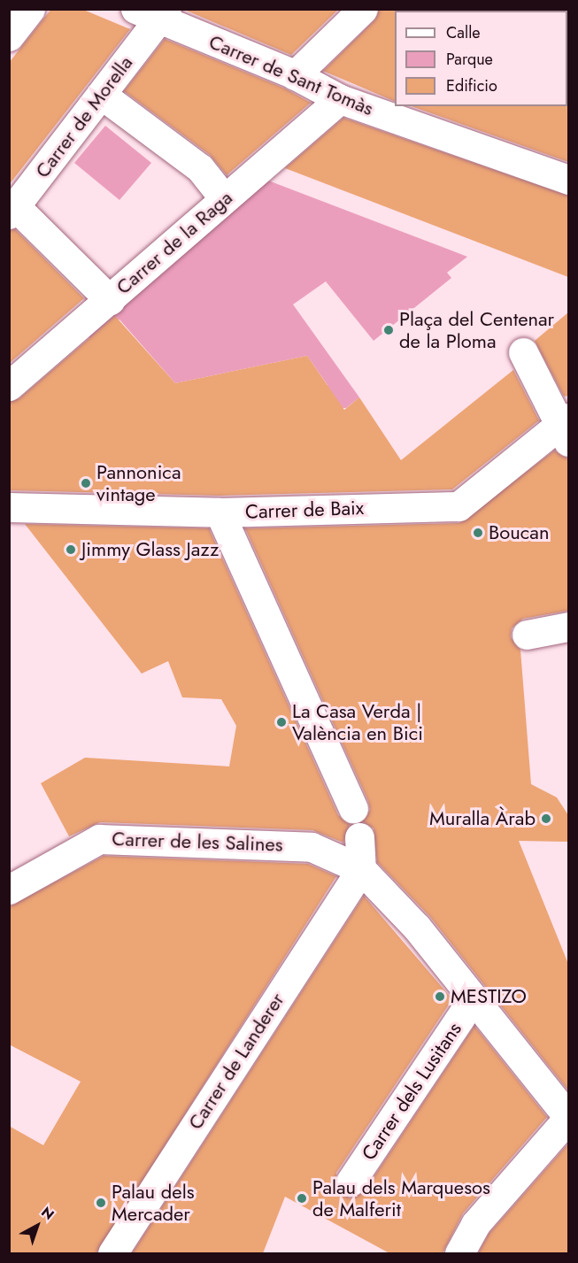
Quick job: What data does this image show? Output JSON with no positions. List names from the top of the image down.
{
  "streets": {
    "street": [
      "Carrer de Sant Tomàs",
      "Carrer de Morella",
      "Carrer de la Raga",
      "Carrer de Baix",
      "Carrer de les Salines",
      "Carrer de Landerer",
      "Carrer dels Lusitans"
    ]
  },
  "crossings": [
    ["Carrer de Sant Tomàs", "Carrer de Morella"],
    ["Carrer de Sant Tomàs", "Carrer de la Raga"],
    ["Carrer de les Salines", "Carrer de Landerer"]
  ],
  "places": [
    "Plaça del Centenar de la Ploma",
    "Pannonica vintage",
    "Boucan",
    "Jimmy Glass Jazz",
    "La Casa Verda | València en Bici",
    "Muralla Àrab",
    "MESTIZO",
    "Palau dels Marquesos de Malferit",
    "Palau dels Mercader"
  ],
  "legend": ["Calle", "Parque", "Edificio"],
  "north": "top right"
}
